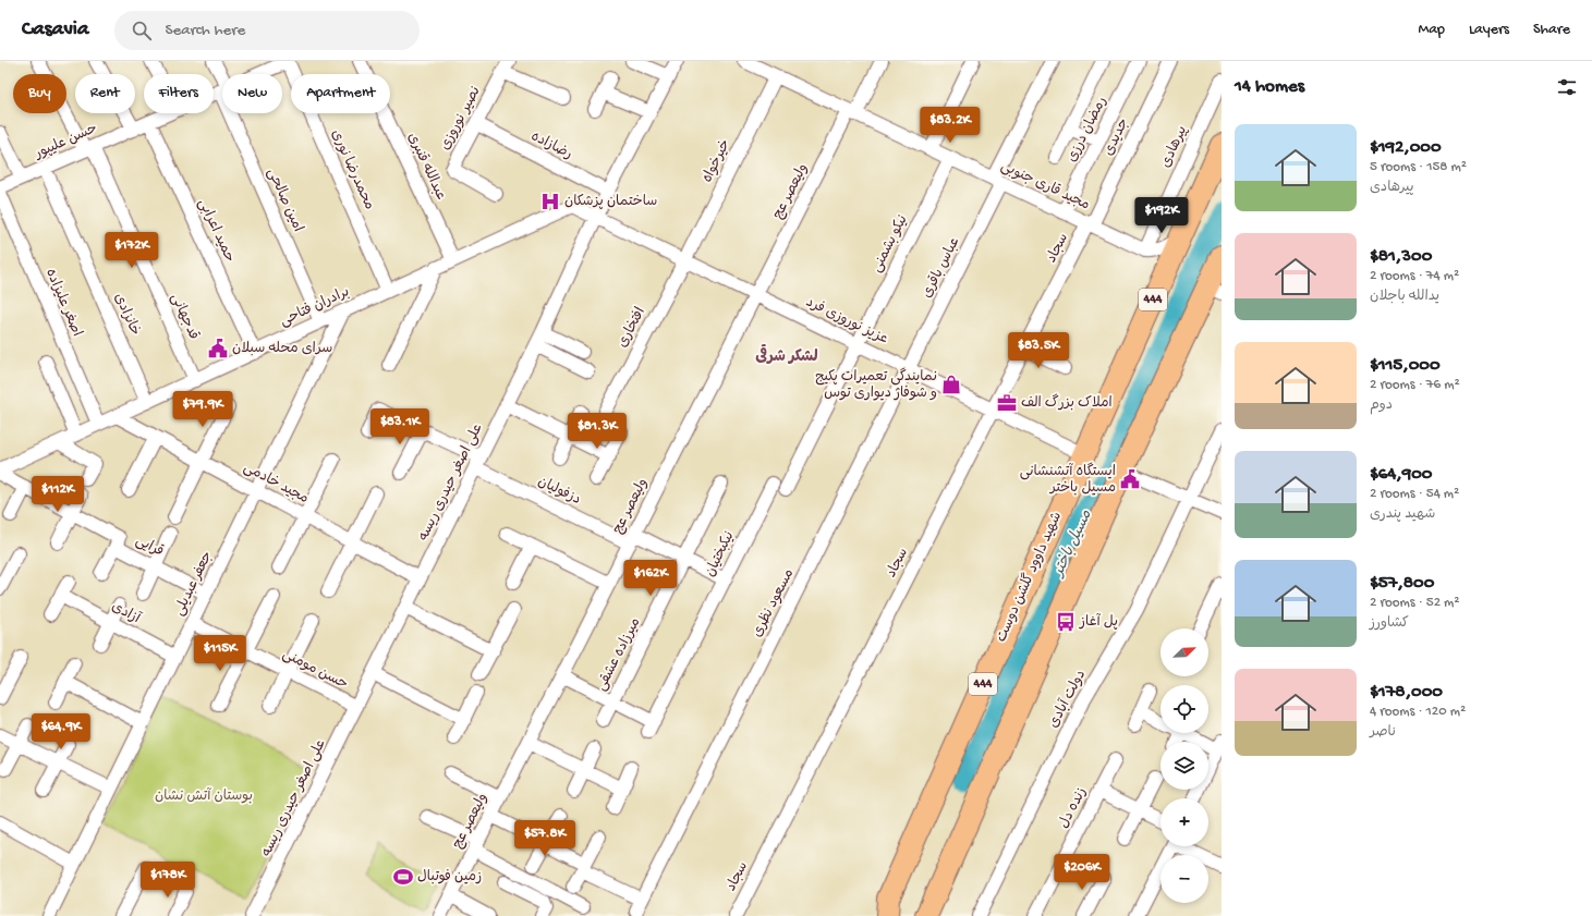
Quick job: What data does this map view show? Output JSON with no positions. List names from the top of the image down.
{
  "streets": {
    "main road": ["444", "شهید داوود گلشن دوست"],
    "street": [
      "نصیر نوروزی",
      "رمضان درزی",
      "جدیدی",
      "حسن علیپور",
      "رضازاده",
      "پیرهادی",
      "خیرخواه",
      "عبدالله قنبری",
      "محمدرضا نوری",
      "مجید قاری جنوبی",
      "ولیعصر عج",
      "امین صالحی",
      "حمید اعرابی",
      "نیکو بشمنی",
      "سجاد",
      "عباس باقری",
      "اصغر علیزاده",
      "برادران فتاحی",
      "خانزادی",
      "قدجهانی",
      "عزیز نوروزی فرد",
      "افتخاری",
      "علی اصغر حیدری ریسه",
      "مجید خادمی",
      "دزفولیان",
      "قرایی",
      "نیکبختیان",
      "جعفر عبدیلی",
      "مسعود نظری",
      "آزادی",
      "میرزاده عشقی",
      "حسن مومنی",
      "دولت آبادی",
      "زنده دل"
    ]
  },
  "crossings": [
    ["رمضان درزی", "مجید قاری جنوبی"],
    ["جدیدی", "مجید قاری جنوبی"],
    ["جدیدی", "سجاد"],
    ["حسن علیپور", "محمدرضا نوری"],
    ["حسن علیپور", "حمید اعرابی"],
    ["حسن علیپور", "خانزادی"],
    ["حسن علیپور", "قدجهانی"],
    ["رضازاده", "علی اصغر حیدری ریسه"],
    ["پیرهادی", "مجید قاری جنوبی"],
    ["خیرخواه", "مجید قاری جنوبی"],
    ["خیرخواه", "عزیز نوروزی فرد"],
    ["خیرخواه", "افتخاری"],
    ["عبدالله قنبری", "برادران فتاحی"],
    ["محمدرضا نوری", "برادران فتاحی"],
    ["مجید قاری جنوبی", "ولیعصر عج"],
    ["مجید قاری جنوبی", "نیکو بشمنی"],
    ["مجید قاری جنوبی", "سجاد"],
    ["مجید قاری جنوبی", "عباس باقری"],
    ["ولیعصر عج", "عزیز نوروزی فرد"],
    ["ولیعصر عج", "دزفولیان"],
    ["امین صالحی", "برادران فتاحی"],
    ["حمید اعرابی", "برادران فتاحی"],
    ["نیکو بشمنی", "عزیز نوروزی فرد"],
    ["سجاد", "عزیز نوروزی فرد"],
    ["عباس باقری", "عزیز نوروزی فرد"],
    ["عباس باقری", "مسعود نظری"],
    ["اصغر علیزاده", "برادران فتاحی"],
    ["برادران فتاحی", "خانزادی"],
    ["برادران فتاحی", "قدجهانی"],
    ["برادران فتاحی", "عزیز نوروزی فرد"],
    ["برادران فتاحی", "علی اصغر حیدری ریسه"],
    ["برادران فتاحی", "مجید خادمی"],
    ["برادران فتاحی", "جعفر عبدیلی"],
    ["عزیز نوروزی فرد", "افتخاری"],
    ["عزیز نوروزی فرد", "علی اصغر حیدری ریسه"],
    ["عزیز نوروزی فرد", "شهید داوود گلشن دوست"],
    ["عزیز نوروزی فرد", "مسعود نظری"],
    ["علی اصغر حیدری ریسه", "مجید خادمی"],
    ["علی اصغر حیدری ریسه", "دزفولیان"],
    ["علی اصغر حیدری ریسه", "حسن مومنی"],
    ["مجید خادمی", "جعفر عبدیلی"],
    ["دزفولیان", "نیکبختیان"],
    ["دزفولیان", "میرزاده عشقی"],
    ["قرایی", "جعفر عبدیلی"],
    ["نیکبختیان", "میرزاده عشقی"],
    ["جعفر عبدیلی", "آزادی"],
    ["جعفر عبدیلی", "حسن مومنی"]
  ],
  "districts": ["لشکر شرقی"],
  "water": ["مسیل باختر"],
  "parks": ["بوستان آتش نشان"],
  "places": {
    "hospital": ["ساختمان پزشکان"],
    "public building": ["سرای محله سبلان", "ایستگاه آتشنشانی مسیل باختر"],
    "shop": ["نمایندگی تعمیرات پکیج و شوفاژ دیواری توس"],
    "office": ["املاک بزرگ الف"],
    "bus stop": ["پل آغاز"],
    "sports": ["زمین فوتبال"]
  },
  "north": "top right",
  "page": {
    "header": "Casavia",
    "search": "Search here",
    "nav": ["Map", "Layers", "Share"],
    "heading": "14 homes",
    "chip": [
      "Buy",
      "Rent",
      "Filters",
      "New",
      "Apartment"
    ],
    "price": [
      "$83.2K",
      "$192K",
      "$172K",
      "$83.5K",
      "$79.9K",
      "$83.1K",
      "$81.3K",
      "$112K",
      "$162K",
      "$115K",
      "$64.9K",
      "$57.8K",
      "$206K",
      "$178K"
    ],
    "list": [
      {
        "name": "$192,000",
        "note": "5 rooms · 158 m² · پیرهادی"
      },
      {
        "name": "$81,300",
        "note": "2 rooms · 74 m² · یدالله باجلان"
      },
      {
        "name": "$115,000",
        "note": "2 rooms · 76 m² · دوم"
      },
      {
        "name": "$64,900",
        "note": "2 rooms · 54 m² · شهید پندری"
      },
      {
        "name": "$57,800",
        "note": "2 rooms · 52 m² · کشاورز"
      },
      {
        "name": "$178,000",
        "note": "4 rooms · 120 m² · ناصر"
      }
    ],
    "map_buttons": ["+", "−"]
  }
}
